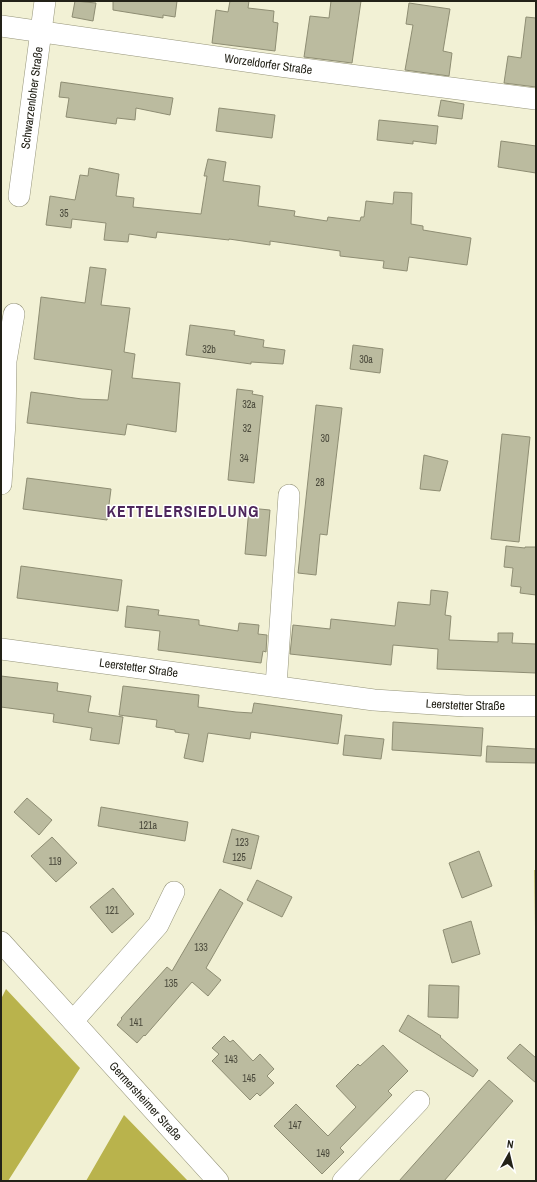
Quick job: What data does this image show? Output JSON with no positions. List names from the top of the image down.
{
  "streets": {
    "street": [
      "Worzeldorfer Straße",
      "Schwarzenloher Straße",
      "Leerstetter Straße",
      "Germersheimer Straße"
    ]
  },
  "crossings": [
    ["Worzeldorfer Straße", "Schwarzenloher Straße"]
  ],
  "districts": ["KETTELERSIEDLUNG"],
  "house_numbers": [
    "35",
    "32b",
    "30a",
    "32a",
    "32",
    "30",
    "34",
    "28",
    "121a",
    "123",
    "125",
    "119",
    "121",
    "133",
    "135",
    "141",
    "143",
    "145",
    "147",
    "149"
  ],
  "north": "top"
}
